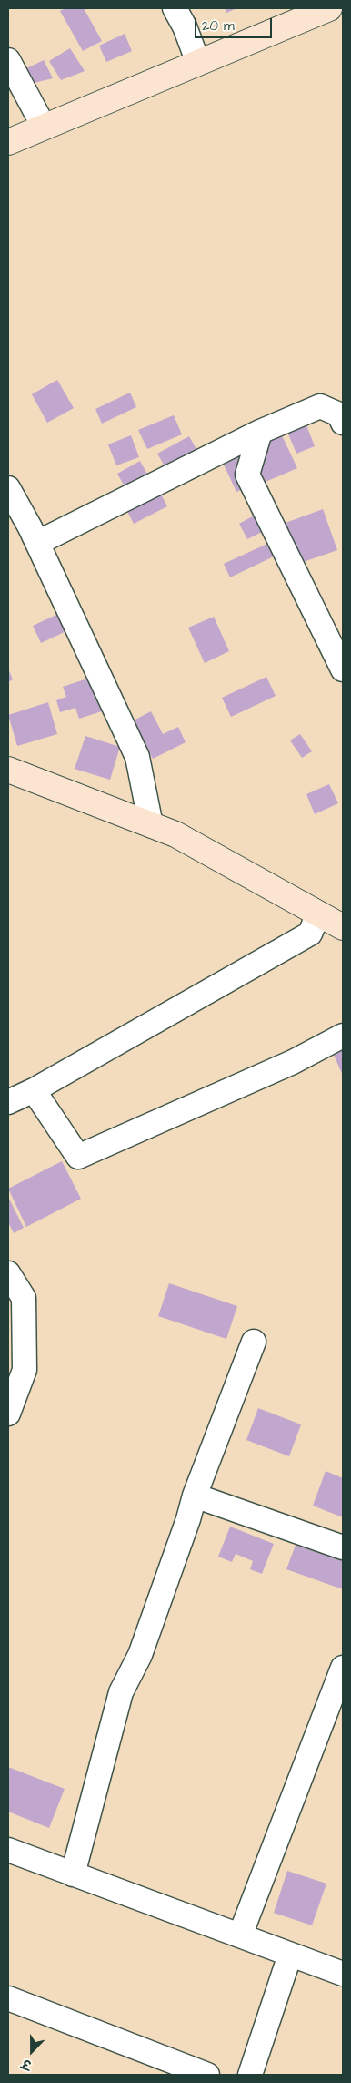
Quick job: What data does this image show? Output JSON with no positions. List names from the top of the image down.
{
  "scale_bar": "20 m",
  "north": "bottom"
}
